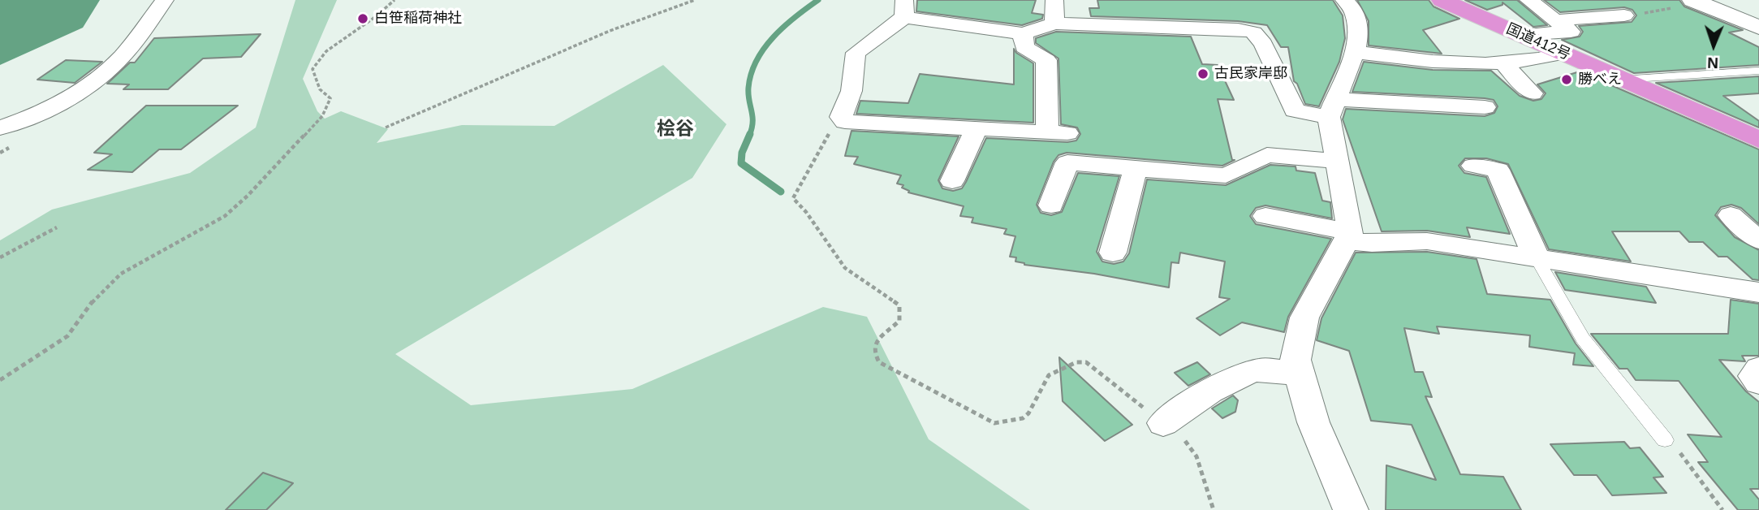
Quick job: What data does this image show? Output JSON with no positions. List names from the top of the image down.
{
  "streets": {
    "highway": ["国道412号"]
  },
  "districts": ["桧谷"],
  "places": ["白笹稲荷神社", "古民家岸邸", "勝べえ"],
  "north": "bottom"
}
